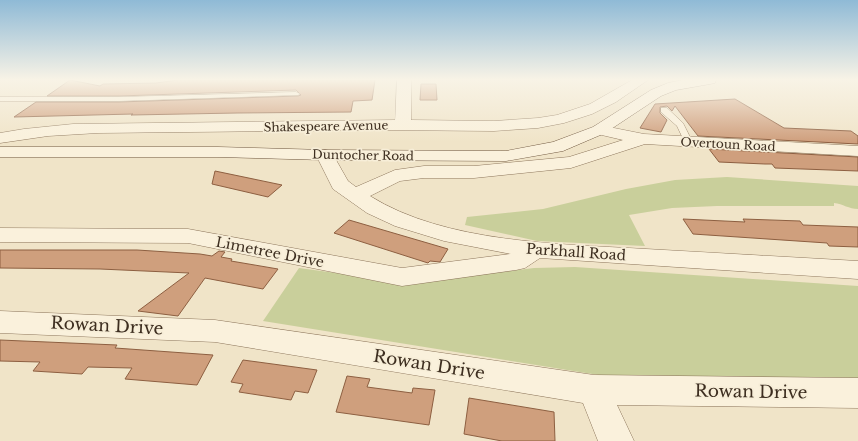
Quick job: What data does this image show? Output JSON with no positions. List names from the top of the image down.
{
  "streets": {
    "street": [
      "Shakespeare Avenue",
      "Overtoun Road",
      "Duntocher Road",
      "Limetree Drive",
      "Parkhall Road",
      "Rowan Drive"
    ]
  },
  "crossings": [
    ["Overtoun Road", "Duntocher Road"],
    ["Duntocher Road", "Parkhall Road"],
    ["Limetree Drive", "Parkhall Road"]
  ]
}
